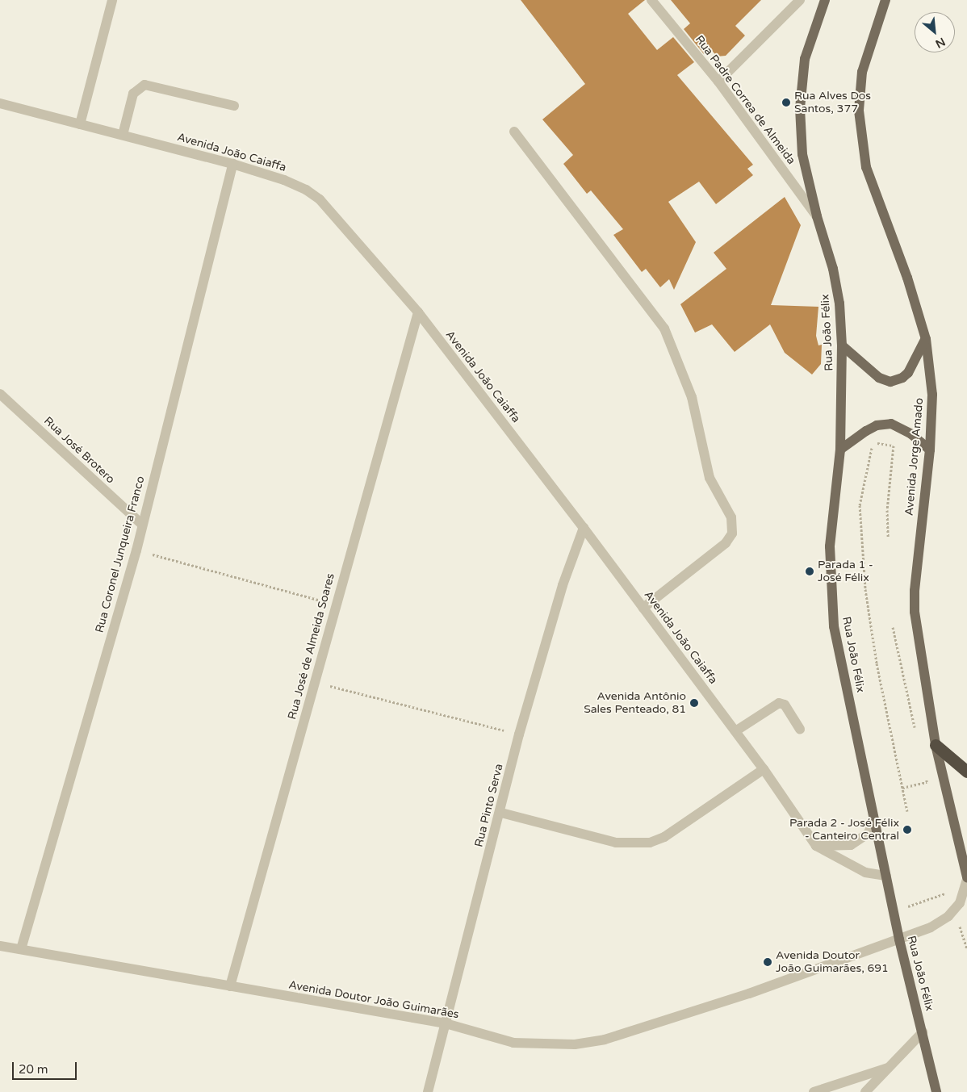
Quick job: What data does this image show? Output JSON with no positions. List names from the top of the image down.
{
  "streets": {
    "main road": ["Rua João Félix", "Avenida Jorge Amado"],
    "street": [
      "Rua Padre Correa de Almeida",
      "Avenida João Caiaffa",
      "Rua José Brotero",
      "Rua Coronel Junqueira Franco",
      "Rua José de Almeida Soares",
      "Rua Pinto Serva",
      "Avenida Doutor João Guimarães"
    ]
  },
  "crossings": [
    ["Rua Padre Correa de Almeida", "Rua João Félix"],
    ["Avenida João Caiaffa", "Rua João Félix"],
    ["Avenida João Caiaffa", "Rua Coronel Junqueira Franco"],
    ["Avenida João Caiaffa", "Rua José de Almeida Soares"],
    ["Avenida João Caiaffa", "Rua Pinto Serva"],
    ["Rua João Félix", "Avenida Doutor João Guimarães"],
    ["Rua José Brotero", "Rua Coronel Junqueira Franco"],
    ["Avenida Jorge Amado", "Avenida Doutor João Guimarães"],
    ["Rua Coronel Junqueira Franco", "Avenida Doutor João Guimarães"],
    ["Rua José de Almeida Soares", "Avenida Doutor João Guimarães"],
    ["Rua Pinto Serva", "Avenida Doutor João Guimarães"]
  ],
  "places": [
    "Rua Alves Dos Santos, 377",
    "Parada 1 - José Félix",
    "Avenida Antônio Sales Penteado, 81",
    "Parada 2 - José Félix - Canteiro Central",
    "Avenida Doutor João Guimarães, 691"
  ],
  "scale_bar": "20 m",
  "north": "bottom right"
}
